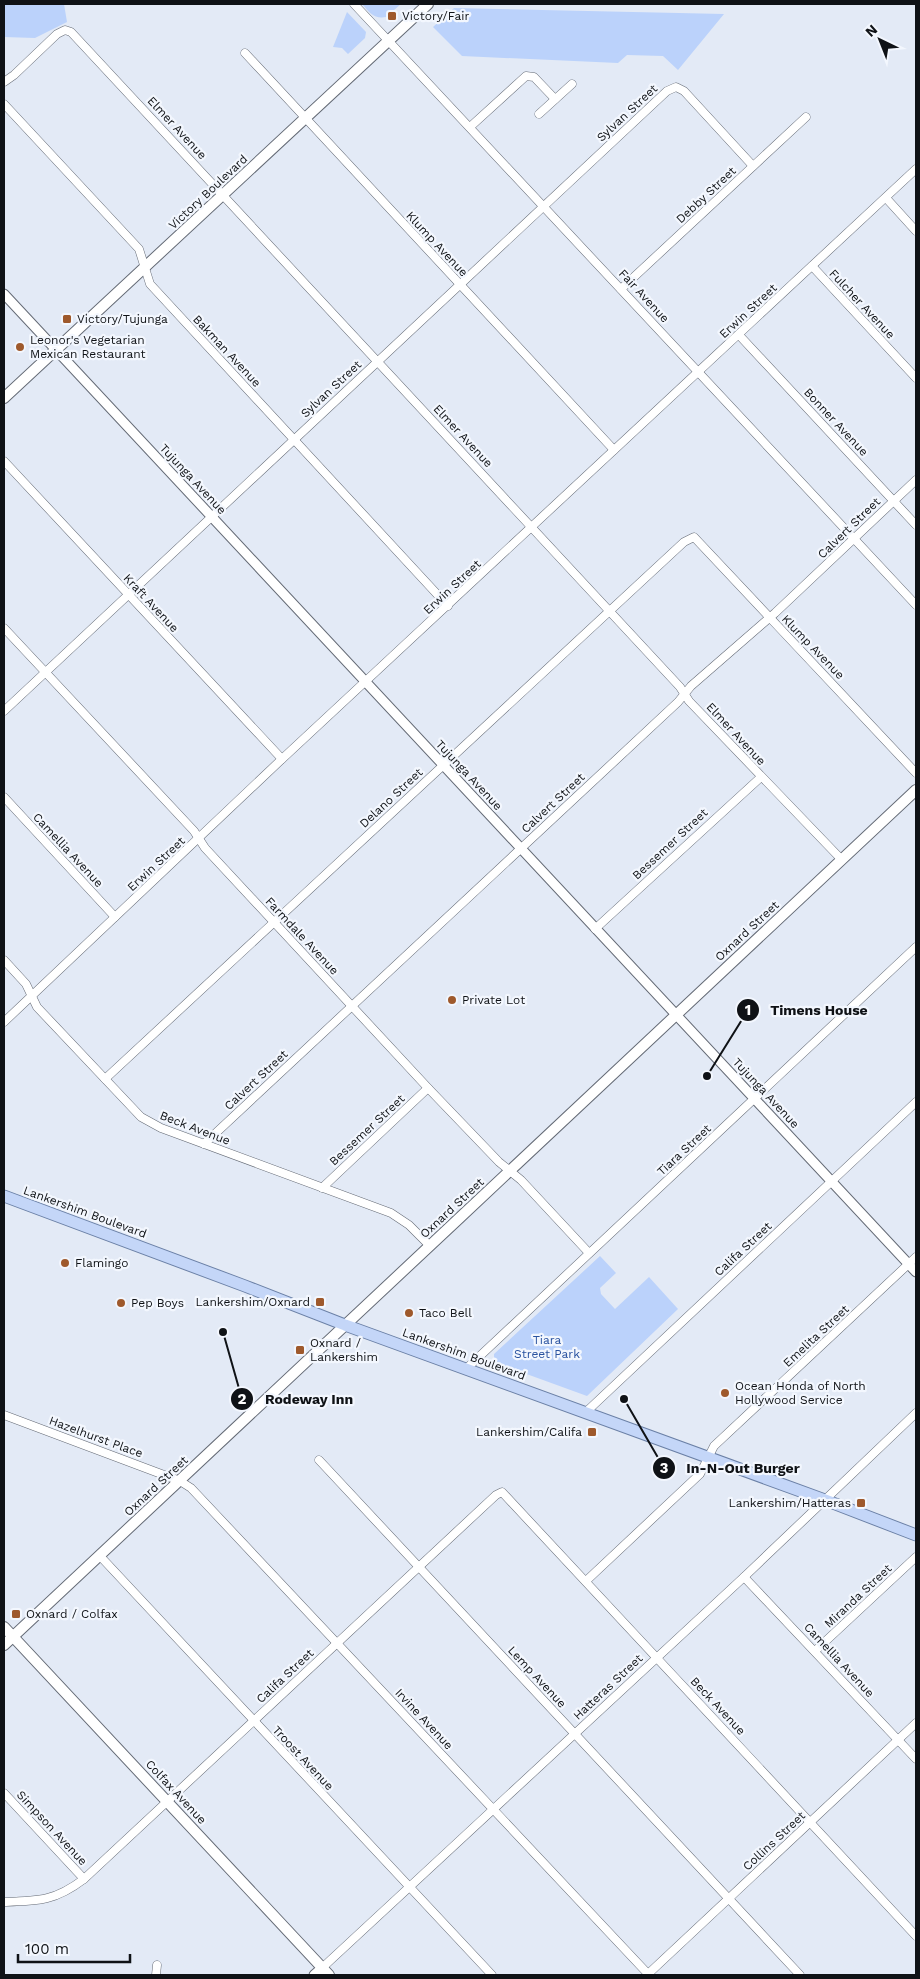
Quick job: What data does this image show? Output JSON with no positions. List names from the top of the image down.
{
  "streets": {
    "main road": [
      "Victory Boulevard",
      "Oxnard Street",
      "Lankershim Boulevard",
      "Colfax Avenue"
    ],
    "street": [
      "Sylvan Street",
      "Elmer Avenue",
      "Debby Street",
      "Klump Avenue",
      "Fair Avenue",
      "Fulcher Avenue",
      "Erwin Street",
      "Bakman Avenue",
      "Bonner Avenue",
      "Tujunga Avenue",
      "Calvert Street",
      "Kraft Avenue",
      "Delano Street",
      "Bessemer Street",
      "Camellia Avenue",
      "Farmdale Avenue",
      "Beck Avenue",
      "Tiara Street",
      "Califa Street",
      "Emelita Street",
      "Hazelhurst Place",
      "Miranda Street",
      "Lemp Avenue",
      "Hatteras Street",
      "Irvine Avenue",
      "Troost Avenue",
      "Simpson Avenue",
      "Collins Street"
    ]
  },
  "crossings": [
    ["Sylvan Street", "Elmer Avenue"],
    ["Sylvan Street", "Debby Street"],
    ["Sylvan Street", "Klump Avenue"],
    ["Sylvan Street", "Fair Avenue"],
    ["Sylvan Street", "Bakman Avenue"],
    ["Sylvan Street", "Tujunga Avenue"],
    ["Sylvan Street", "Kraft Avenue"],
    ["Sylvan Street", "Farmdale Avenue"],
    ["Elmer Avenue", "Victory Boulevard"],
    ["Elmer Avenue", "Erwin Street"],
    ["Elmer Avenue", "Calvert Street"],
    ["Elmer Avenue", "Delano Street"],
    ["Elmer Avenue", "Bessemer Street"],
    ["Elmer Avenue", "Oxnard Street"],
    ["Victory Boulevard", "Klump Avenue"],
    ["Victory Boulevard", "Fair Avenue"],
    ["Victory Boulevard", "Bakman Avenue"],
    ["Victory Boulevard", "Tujunga Avenue"],
    ["Debby Street", "Fair Avenue"],
    ["Klump Avenue", "Erwin Street"],
    ["Klump Avenue", "Calvert Street"],
    ["Klump Avenue", "Delano Street"],
    ["Fair Avenue", "Erwin Street"],
    ["Fair Avenue", "Calvert Street"],
    ["Fulcher Avenue", "Erwin Street"],
    ["Erwin Street", "Bakman Avenue"],
    ["Erwin Street", "Bonner Avenue"],
    ["Erwin Street", "Tujunga Avenue"],
    ["Erwin Street", "Kraft Avenue"],
    ["Erwin Street", "Camellia Avenue"],
    ["Erwin Street", "Farmdale Avenue"],
    ["Erwin Street", "Beck Avenue"],
    ["Bonner Avenue", "Calvert Street"],
    ["Tujunga Avenue", "Calvert Street"],
    ["Tujunga Avenue", "Delano Street"],
    ["Tujunga Avenue", "Bessemer Street"],
    ["Tujunga Avenue", "Oxnard Street"],
    ["Tujunga Avenue", "Tiara Street"],
    ["Tujunga Avenue", "Califa Street"],
    ["Tujunga Avenue", "Emelita Street"],
    ["Calvert Street", "Farmdale Avenue"],
    ["Calvert Street", "Beck Avenue"],
    ["Delano Street", "Farmdale Avenue"],
    ["Delano Street", "Beck Avenue"],
    ["Bessemer Street", "Farmdale Avenue"],
    ["Bessemer Street", "Beck Avenue"],
    ["Camellia Avenue", "Miranda Street"],
    ["Camellia Avenue", "Hatteras Street"],
    ["Camellia Avenue", "Collins Street"],
    ["Oxnard Street", "Farmdale Avenue"],
    ["Oxnard Street", "Beck Avenue"],
    ["Oxnard Street", "Lankershim Boulevard"],
    ["Oxnard Street", "Hazelhurst Place"],
    ["Oxnard Street", "Irvine Avenue"],
    ["Oxnard Street", "Troost Avenue"],
    ["Oxnard Street", "Colfax Avenue"],
    ["Farmdale Avenue", "Tiara Street"],
    ["Beck Avenue", "Califa Street"],
    ["Beck Avenue", "Emelita Street"],
    ["Beck Avenue", "Hatteras Street"],
    ["Beck Avenue", "Collins Street"],
    ["Tiara Street", "Lankershim Boulevard"],
    ["Lankershim Boulevard", "Califa Street"],
    ["Lankershim Boulevard", "Emelita Street"],
    ["Lankershim Boulevard", "Hatteras Street"],
    ["Califa Street", "Lemp Avenue"],
    ["Califa Street", "Irvine Avenue"],
    ["Califa Street", "Troost Avenue"],
    ["Califa Street", "Colfax Avenue"],
    ["Califa Street", "Simpson Avenue"],
    ["Hazelhurst Place", "Irvine Avenue"],
    ["Lemp Avenue", "Hatteras Street"],
    ["Lemp Avenue", "Collins Street"],
    ["Hatteras Street", "Irvine Avenue"],
    ["Hatteras Street", "Troost Avenue"],
    ["Hatteras Street", "Colfax Avenue"],
    ["Irvine Avenue", "Collins Street"]
  ],
  "parks": ["Tiara Street Park"],
  "places": {
    "transit": [
      "Victory/Fair",
      "Victory/Tujunga",
      "Lankershim/Oxnard",
      "Oxnard / Lankershim",
      "Lankershim/Califa",
      "Lankershim/Hatteras",
      "Oxnard / Colfax"
    ],
    "other": [
      "Leonor's Vegetarian Mexican Restaurant",
      "Private Lot",
      "Timens House",
      "Flamingo",
      "Pep Boys",
      "Taco Bell",
      "Rodeway Inn",
      "Ocean Honda of North Hollywood Service",
      "In-N-Out Burger"
    ]
  },
  "scale_bar": "100 m",
  "north": "top left"
}
